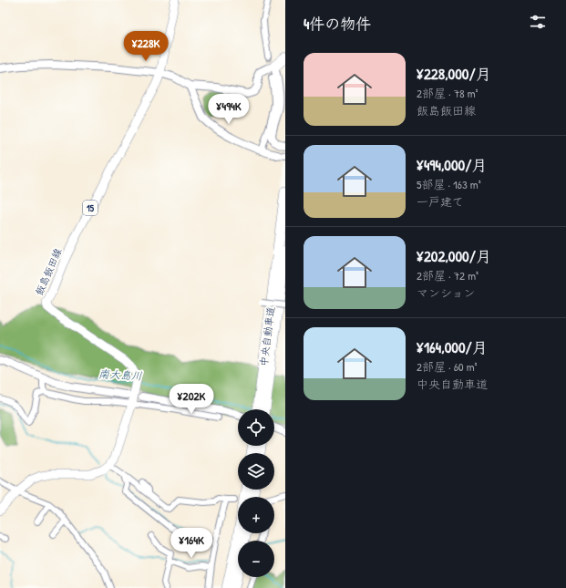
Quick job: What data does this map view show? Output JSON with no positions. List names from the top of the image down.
{
  "streets": {
    "highway": ["中央自動車道"],
    "main road": ["15", "飯島飯田線"]
  },
  "water": ["南大島川"],
  "page": {
    "heading": "4件の物件",
    "price": [
      "¥228K",
      "¥494K",
      "¥202K",
      "¥164K"
    ],
    "list": [
      {
        "name": "¥228,000/月",
        "note": "2部屋 · 78 m² · 飯島飯田線"
      },
      {
        "name": "¥494,000/月",
        "note": "5部屋 · 163 m² · 一戸建て"
      },
      {
        "name": "¥202,000/月",
        "note": "2部屋 · 72 m² · マンション"
      },
      {
        "name": "¥164,000/月",
        "note": "2部屋 · 60 m² · 中央自動車道"
      }
    ],
    "map_buttons": ["+", "−"]
  }
}
